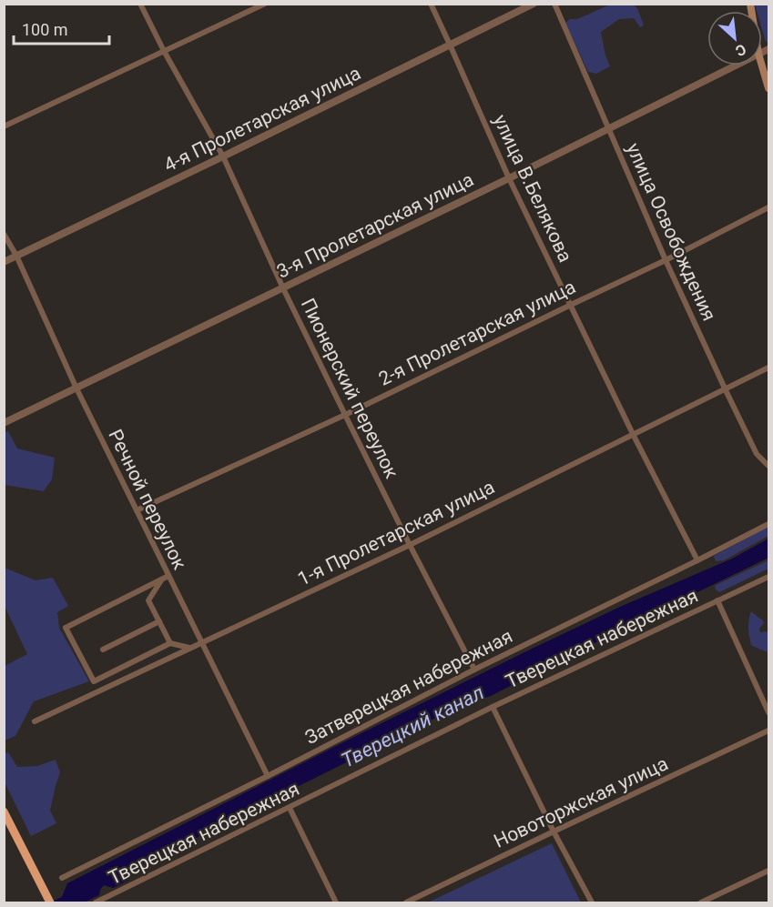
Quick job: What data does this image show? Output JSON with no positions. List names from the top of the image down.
{
  "streets": {
    "street": [
      "4-я Пролетарская улица",
      "улица В.Белякова",
      "3-я Пролетарская улица",
      "улица Освобождения",
      "2-я Пролетарская улица",
      "Пионерский переулок",
      "Речной переулок",
      "1-я Пролетарская улица",
      "Тверецкая набережная",
      "Затверецкая набережная",
      "Новоторжская улица"
    ]
  },
  "crossings": [
    ["4-я Пролетарская улица", "улица В.Белякова"],
    ["4-я Пролетарская улица", "Пионерский переулок"],
    ["4-я Пролетарская улица", "Речной переулок"],
    ["улица В.Белякова", "3-я Пролетарская улица"],
    ["улица В.Белякова", "2-я Пролетарская улица"],
    ["улица В.Белякова", "1-я Пролетарская улица"],
    ["улица В.Белякова", "Затверецкая набережная"],
    ["3-я Пролетарская улица", "улица Освобождения"],
    ["3-я Пролетарская улица", "Пионерский переулок"],
    ["3-я Пролетарская улица", "Речной переулок"],
    ["улица Освобождения", "2-я Пролетарская улица"],
    ["улица Освобождения", "1-я Пролетарская улица"],
    ["2-я Пролетарская улица", "Пионерский переулок"],
    ["2-я Пролетарская улица", "Речной переулок"],
    ["Пионерский переулок", "1-я Пролетарская улица"],
    ["Пионерский переулок", "Затверецкая набережная"],
    ["Речной переулок", "1-я Пролетарская улица"],
    ["Речной переулок", "Затверецкая набережная"]
  ],
  "water": ["Тверецкий канал"],
  "scale_bar": "100 m",
  "north": "bottom right"
}
